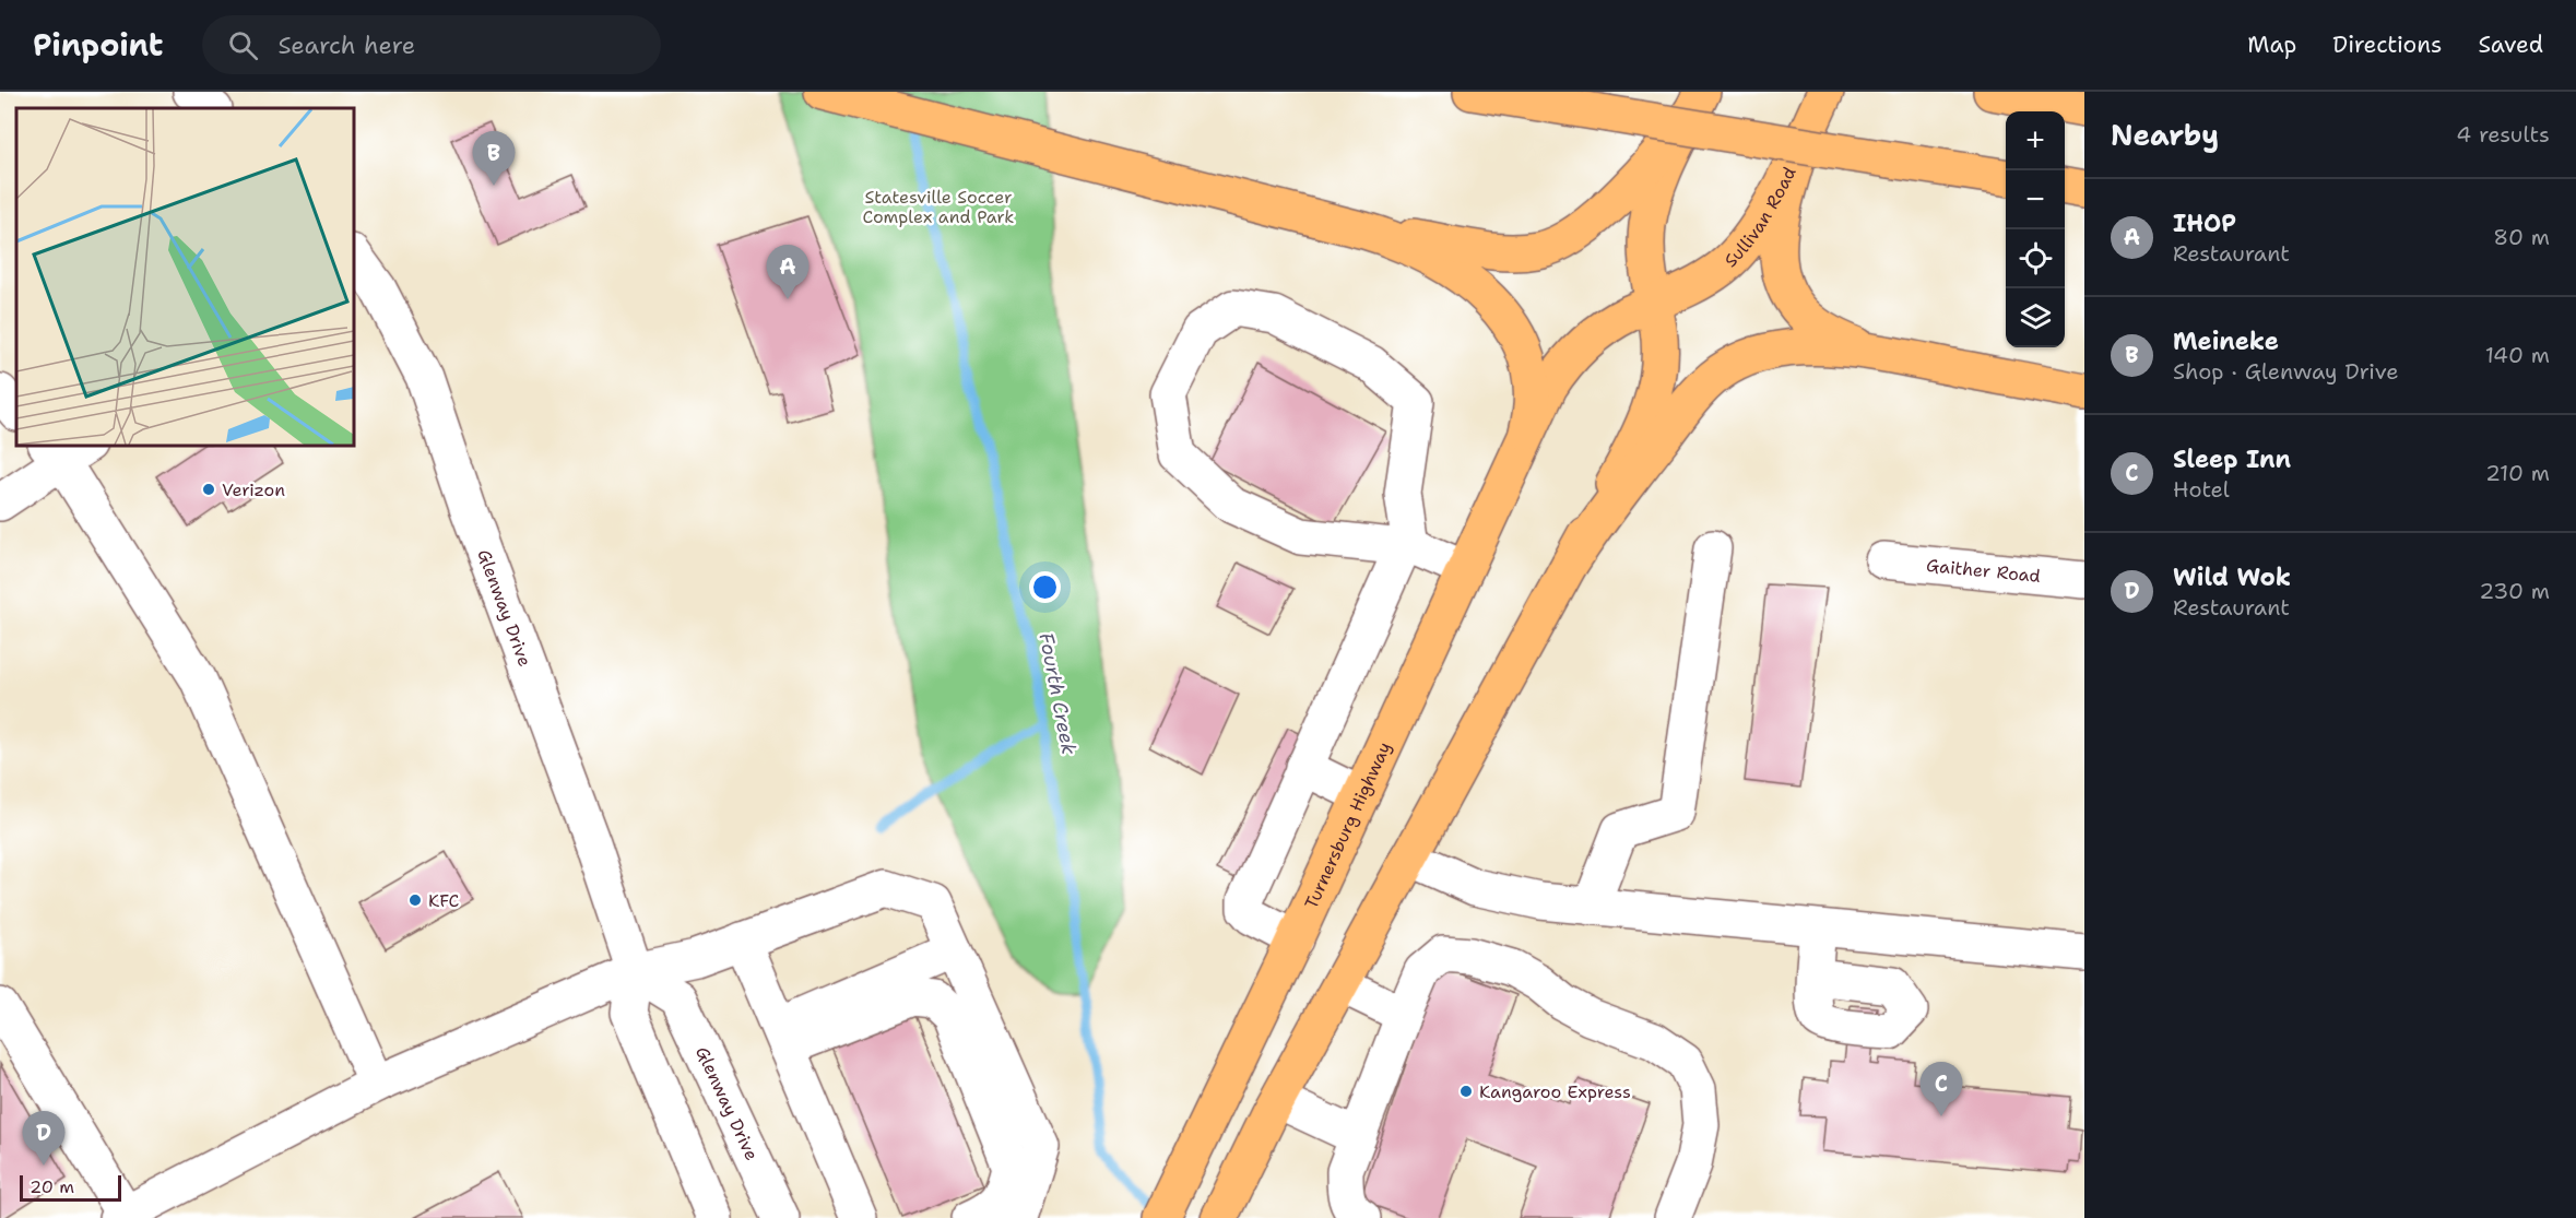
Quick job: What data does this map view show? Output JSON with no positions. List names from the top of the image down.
{
  "streets": {
    "main road": ["Sullivan Road", "Turnersburg Highway"],
    "street": ["Gaither Road", "Glenway Drive"]
  },
  "crossings": [
    ["Sullivan Road", "Turnersburg Highway"]
  ],
  "water": ["Fourth Creek"],
  "parks": ["Statesville Soccer Complex and Park"],
  "places": ["Verizon", "KFC", "Kangaroo Express"],
  "scale_bar": "20 m",
  "page": {
    "header": "Pinpoint",
    "search": "Search here",
    "nav": ["Map", "Directions", "Saved"],
    "heading": ["Nearby", "4 results"],
    "map_buttons": ["+", "−"],
    "pins": [
      "B",
      "A",
      "C",
      "D"
    ],
    "list": [
      {
        "mark": "A",
        "name": "IHOP",
        "note": "Restaurant",
        "value": "80 m"
      },
      {
        "mark": "B",
        "name": "Meineke",
        "note": "Shop · Glenway Drive",
        "value": "140 m"
      },
      {
        "mark": "C",
        "name": "Sleep Inn",
        "note": "Hotel",
        "value": "210 m"
      },
      {
        "mark": "D",
        "name": "Wild Wok",
        "note": "Restaurant",
        "value": "230 m"
      }
    ],
    "scale": "20 m"
  }
}
